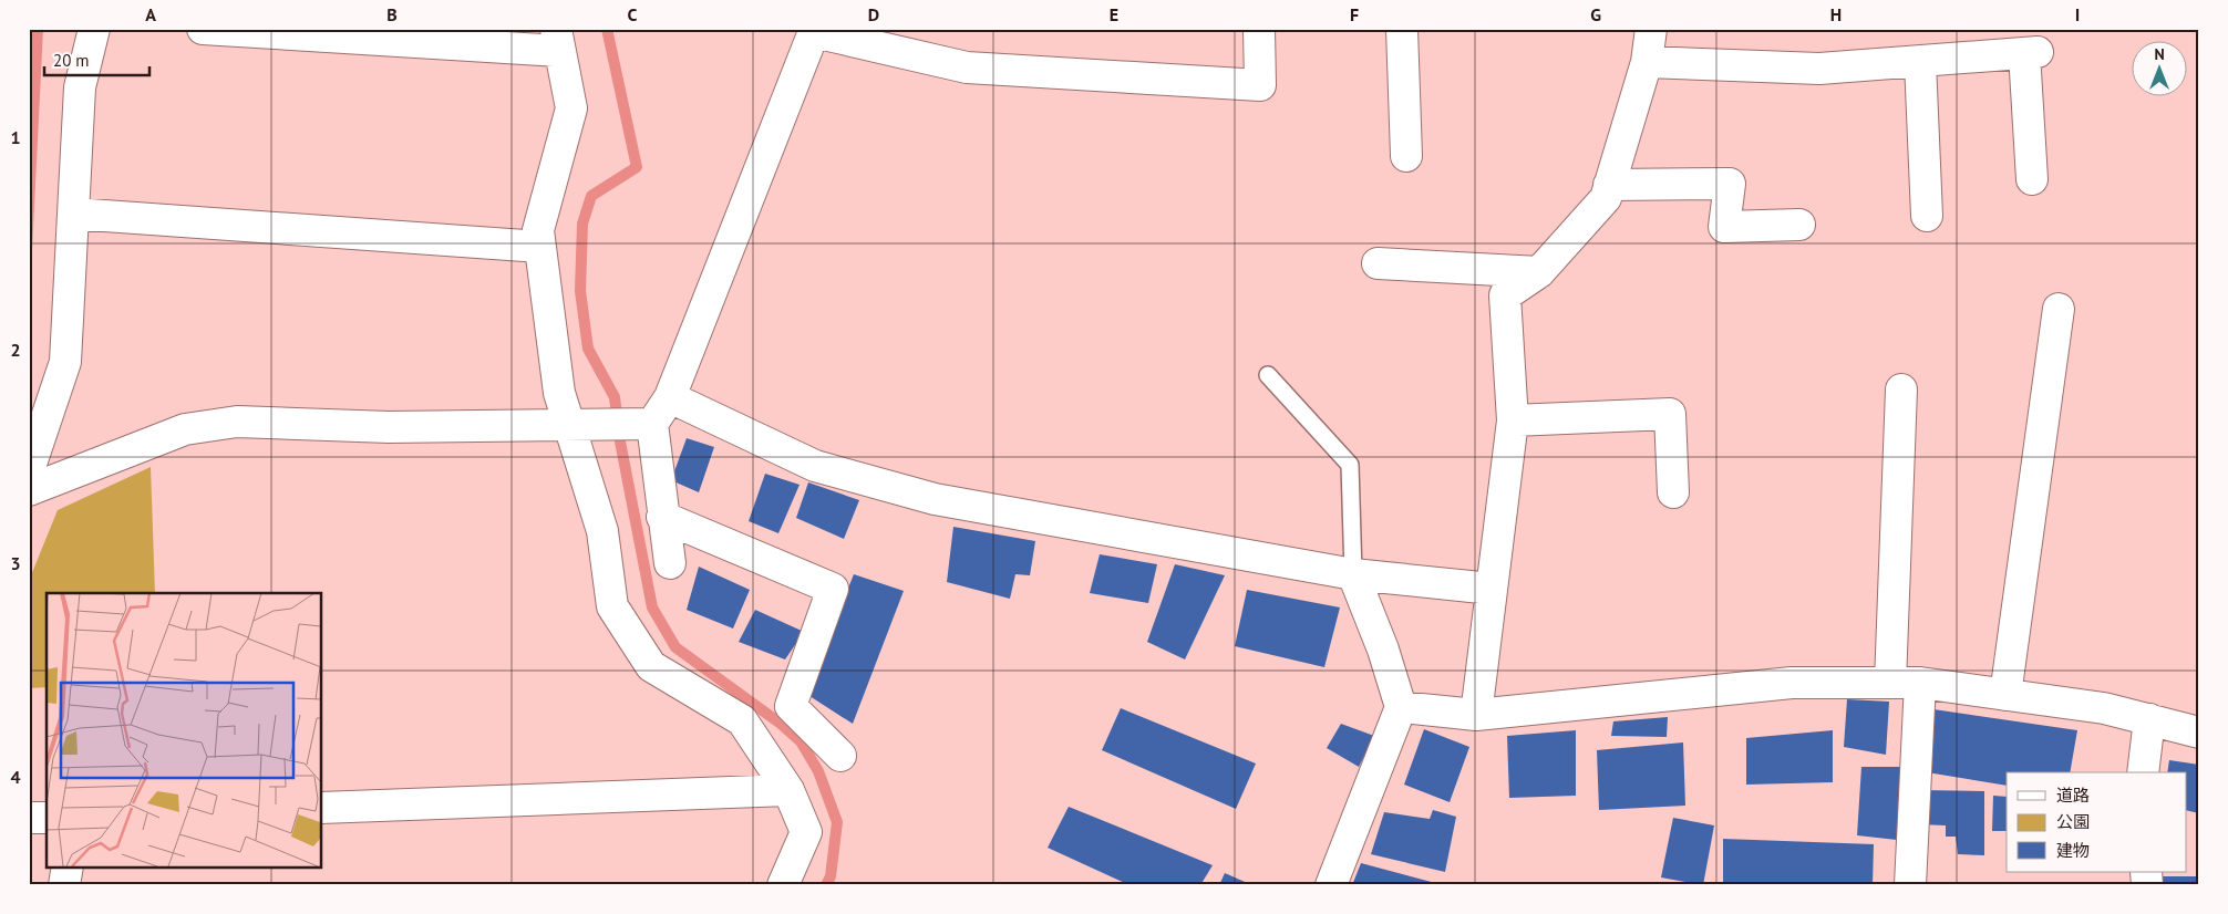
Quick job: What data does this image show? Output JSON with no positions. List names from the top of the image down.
{
  "legend": ["道路", "公園", "建物"],
  "scale_bar": "20 m",
  "north": "top",
  "grid": {
    "columns": [
      "A",
      "B",
      "C",
      "D",
      "E",
      "F",
      "G",
      "H",
      "I"
    ],
    "rows": [
      "1",
      "2",
      "3",
      "4"
    ]
  }
}
